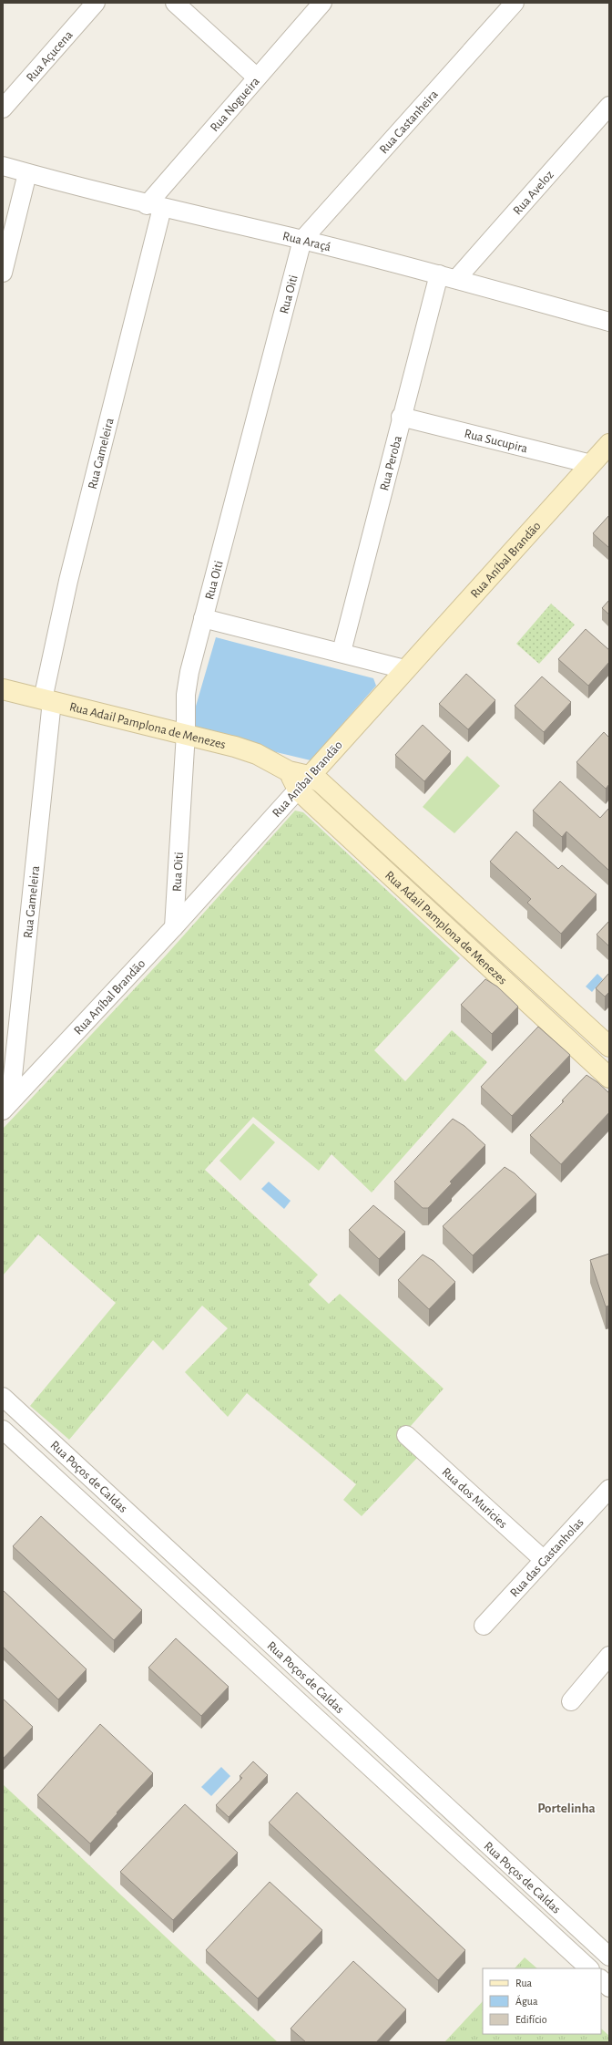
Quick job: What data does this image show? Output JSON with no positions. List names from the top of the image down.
{
  "streets": {
    "main road": ["Rua Aníbal Brandão", "Rua Adail Pamplona de Menezes"],
    "street": [
      "Rua Açucena",
      "Rua Nogueira",
      "Rua Castanheira",
      "Rua Aveloz",
      "Rua Araçá",
      "Rua Oiti",
      "Rua Sucupira",
      "Rua Gameleira",
      "Rua Peroba",
      "Rua Poços de Caldas",
      "Rua dos Muricies",
      "Rua das Gastanholas"
    ]
  },
  "crossings": [
    ["Rua Nogueira", "Rua Araçá"],
    ["Rua Nogueira", "Rua Gameleira"],
    ["Rua Castanheira", "Rua Araçá"],
    ["Rua Castanheira", "Rua Oiti"],
    ["Rua Aveloz", "Rua Araçá"],
    ["Rua Araçá", "Rua Oiti"],
    ["Rua Araçá", "Rua Gameleira"],
    ["Rua Araçá", "Rua Peroba"],
    ["Rua Oiti", "Rua Aníbal Brandão"],
    ["Rua Oiti", "Rua Adail Pamplona de Menezes"],
    ["Rua Sucupira", "Rua Peroba"],
    ["Rua Sucupira", "Rua Aníbal Brandão"],
    ["Rua Gameleira", "Rua Aníbal Brandão"],
    ["Rua Gameleira", "Rua Adail Pamplona de Menezes"],
    ["Rua Aníbal Brandão", "Rua Adail Pamplona de Menezes"],
    ["Rua dos Muricies", "Rua das Gastanholas"]
  ],
  "districts": ["Portelinha"],
  "legend": ["Rua", "Água", "Edifício"]
}
